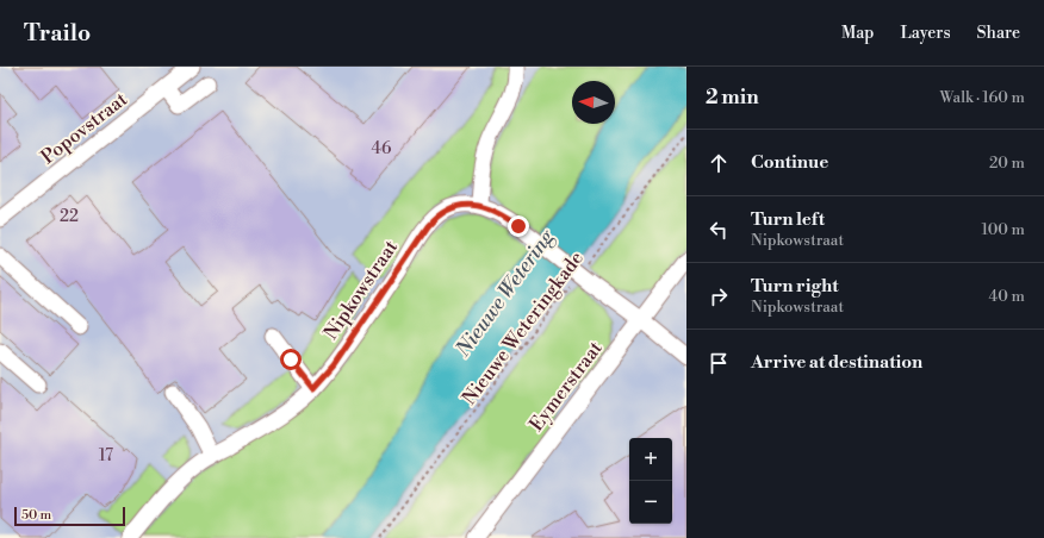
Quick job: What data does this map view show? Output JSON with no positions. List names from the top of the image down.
{
  "streets": {
    "street": ["Popovstraat", "Nipkowstraat", "Eymerstraat"],
    "path": ["Nieuwe Weteringkade"]
  },
  "crossings": [
    ["Nipkowstraat", "Eymerstraat"]
  ],
  "water": ["Nieuwe Wetering"],
  "house_numbers": ["46", "22", "17"],
  "scale_bar": "50 m",
  "north": "left",
  "page": {
    "header": "Trailo",
    "nav": ["Map", "Layers", "Share"],
    "heading": ["2 min", "Walk · 160 m"],
    "list": [
      ["Continue", "20 m"],
      ["Turn left", "Nipkowstraat", "100 m"],
      ["Turn right", "Nipkowstraat", "40 m"],
      "Arrive at destination"
    ],
    "map_buttons": ["+", "−"],
    "scale": "50 m"
  }
}
